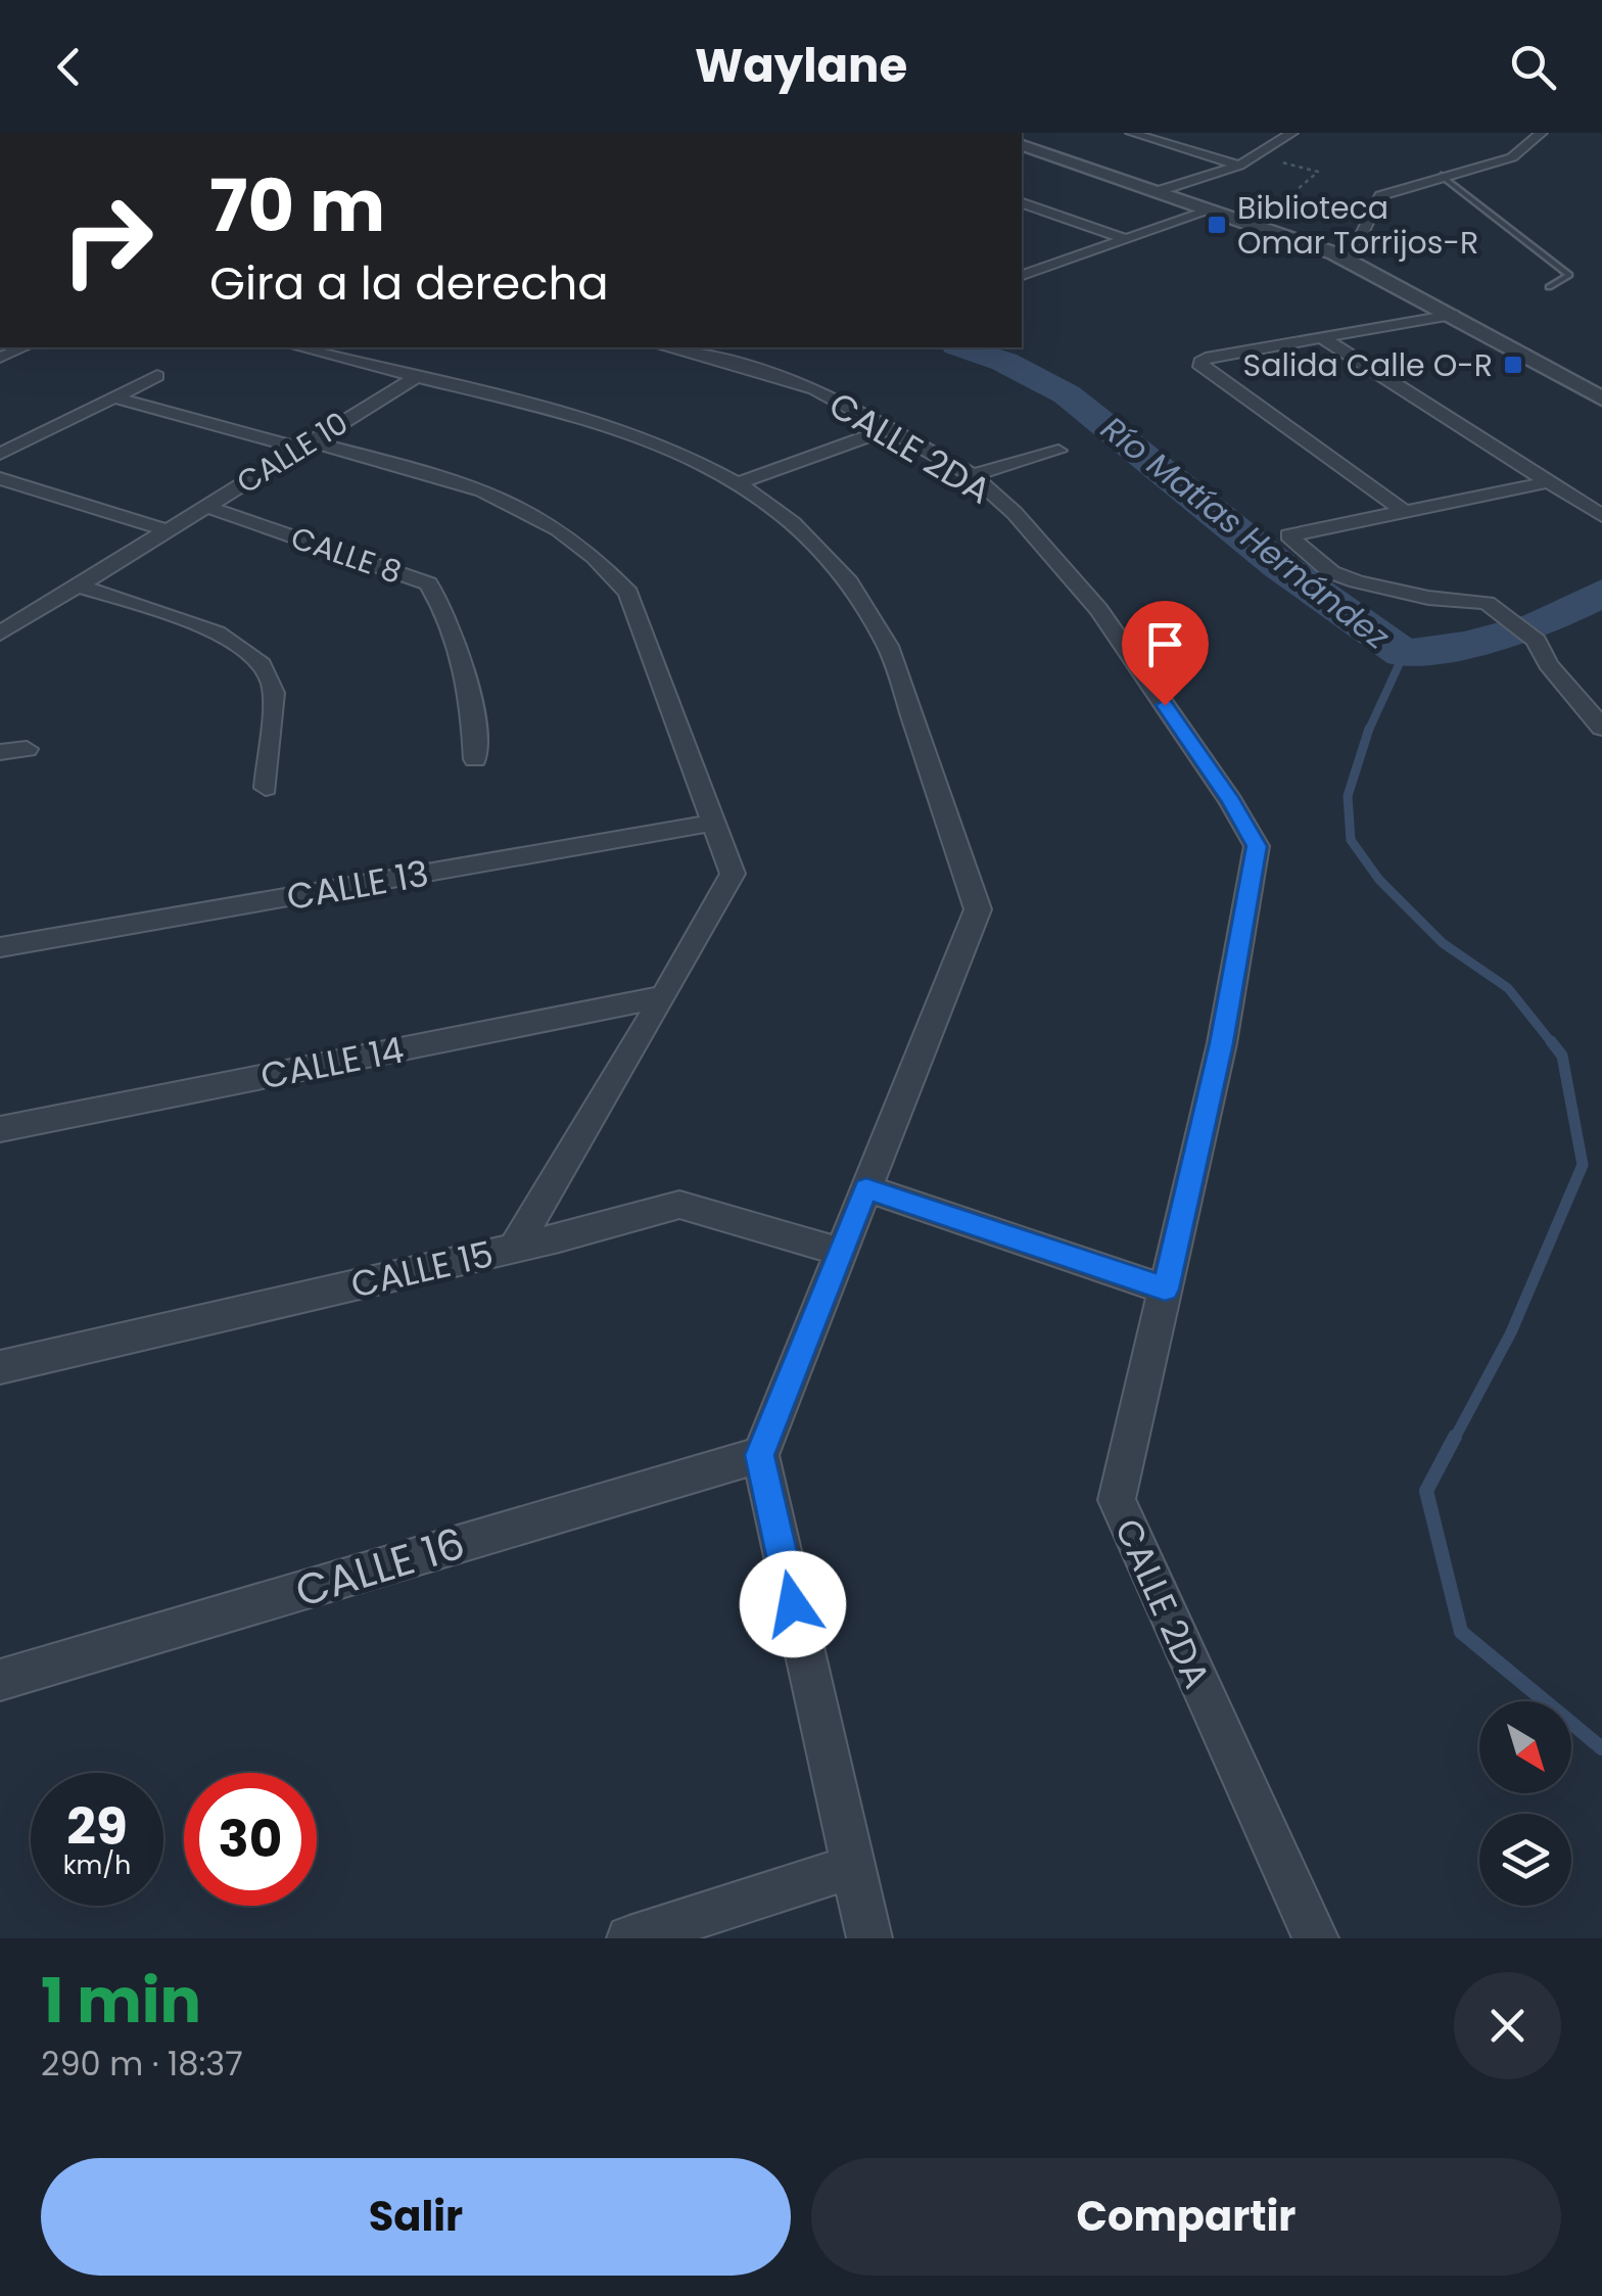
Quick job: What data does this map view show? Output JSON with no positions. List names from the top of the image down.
{
  "streets": {
    "street": [
      "CALLE 2DA",
      "CALLE 10",
      "CALLE 8",
      "CALLE 13",
      "CALLE 14",
      "CALLE 15",
      "CALLE 16"
    ]
  },
  "crossings": [
    ["CALLE 10", "CALLE 8"]
  ],
  "water": ["Río Matías Hernández"],
  "places": {
    "transit": ["Biblioteca Omar Torrijos-R", "Salida Calle O-R"]
  },
  "north": "bottom right",
  "page": {
    "header": "Waylane",
    "turn": ["70 m", "Gira a la derecha"],
    "speed": "29 km/h",
    "limit": "30",
    "heading": ["1 min", "290 m · 18:37"],
    "buttons": ["Salir", "Compartir"]
  }
}
